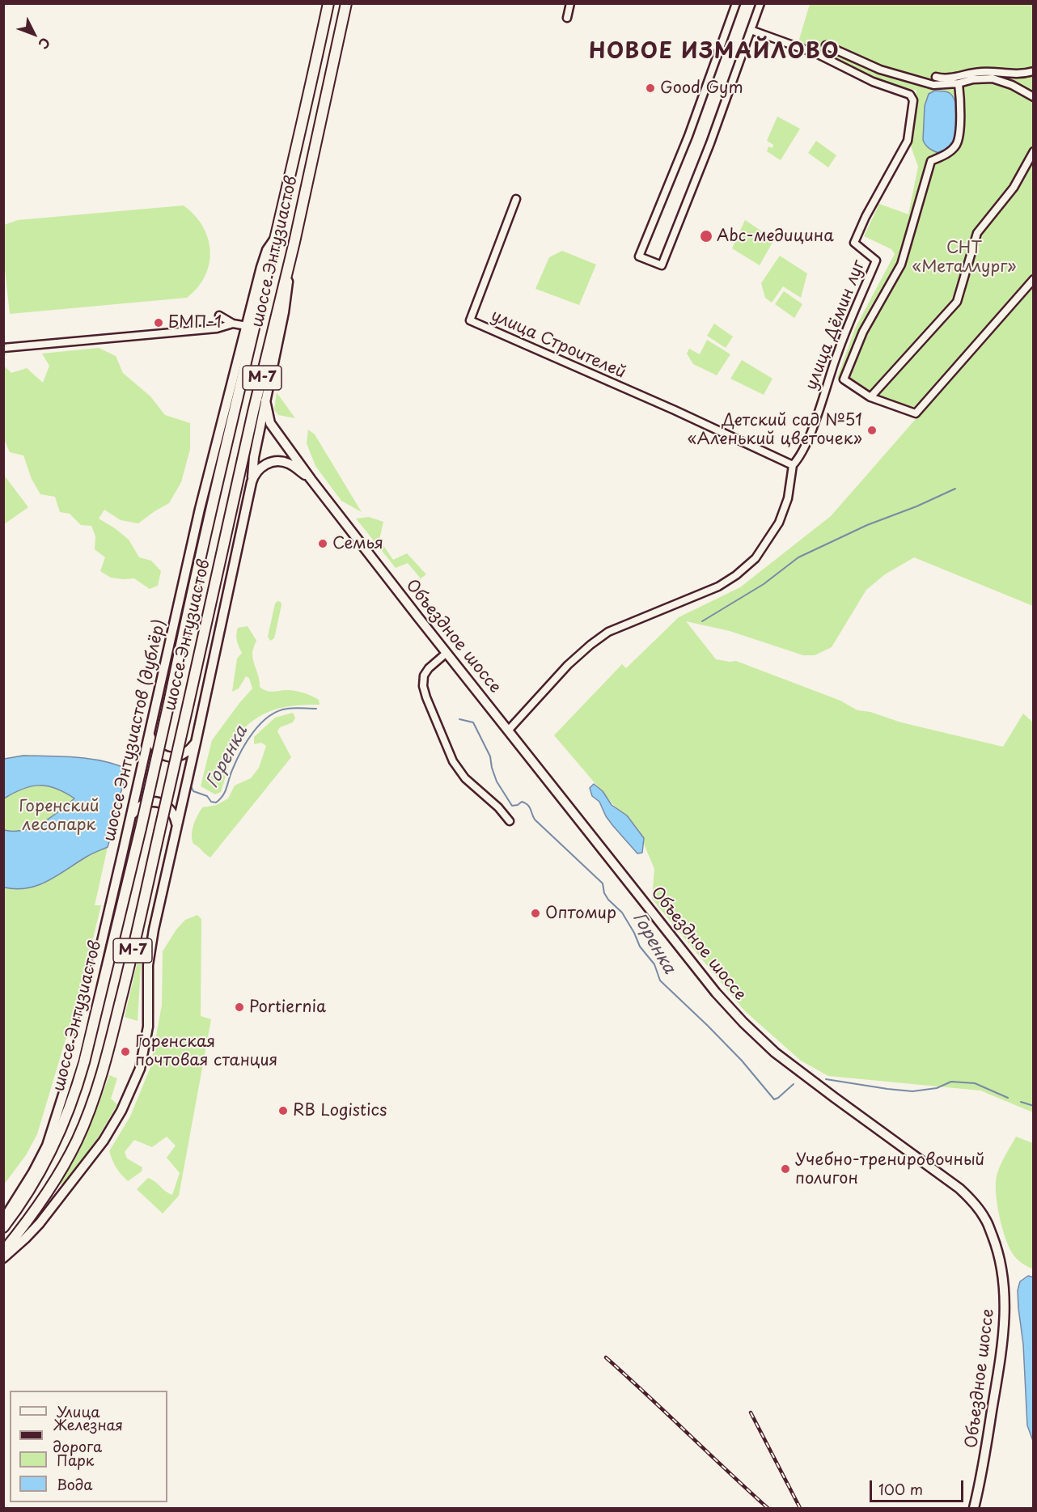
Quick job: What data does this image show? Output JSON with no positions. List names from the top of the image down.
{
  "streets": {
    "highway": ["шоссе Энтузиастов", "М-7"],
    "main road": ["Объездное шоссе", "шоссе Энтузиастов (дублёр)"],
    "street": ["улица Дёмин луг", "улица Строителей"]
  },
  "crossings": [
    ["шоссе Энтузиастов", "шоссе Энтузиастов (дублёр)"],
    ["улица Дёмин луг", "улица Строителей"]
  ],
  "districts": ["НОВОЕ ИЗМАЙЛОВО"],
  "water": ["Горенка"],
  "parks": ["СНТ «Металлург»", "Горенский лесопарк"],
  "places": [
    "Good Gym",
    "Abc-медицина",
    "БМП-1",
    "Детский сад №51 «Аленький цветочек»",
    "Семья",
    "Оптомир",
    "Portiernia",
    "Горенская почтовая станция",
    "RB Logistics",
    "Учебно-тренировочный полигон"
  ],
  "legend": [
    "Улица",
    "Железная дорога",
    "Парк",
    "Вода"
  ],
  "scale_bar": "100 m",
  "north": "bottom right"
}
